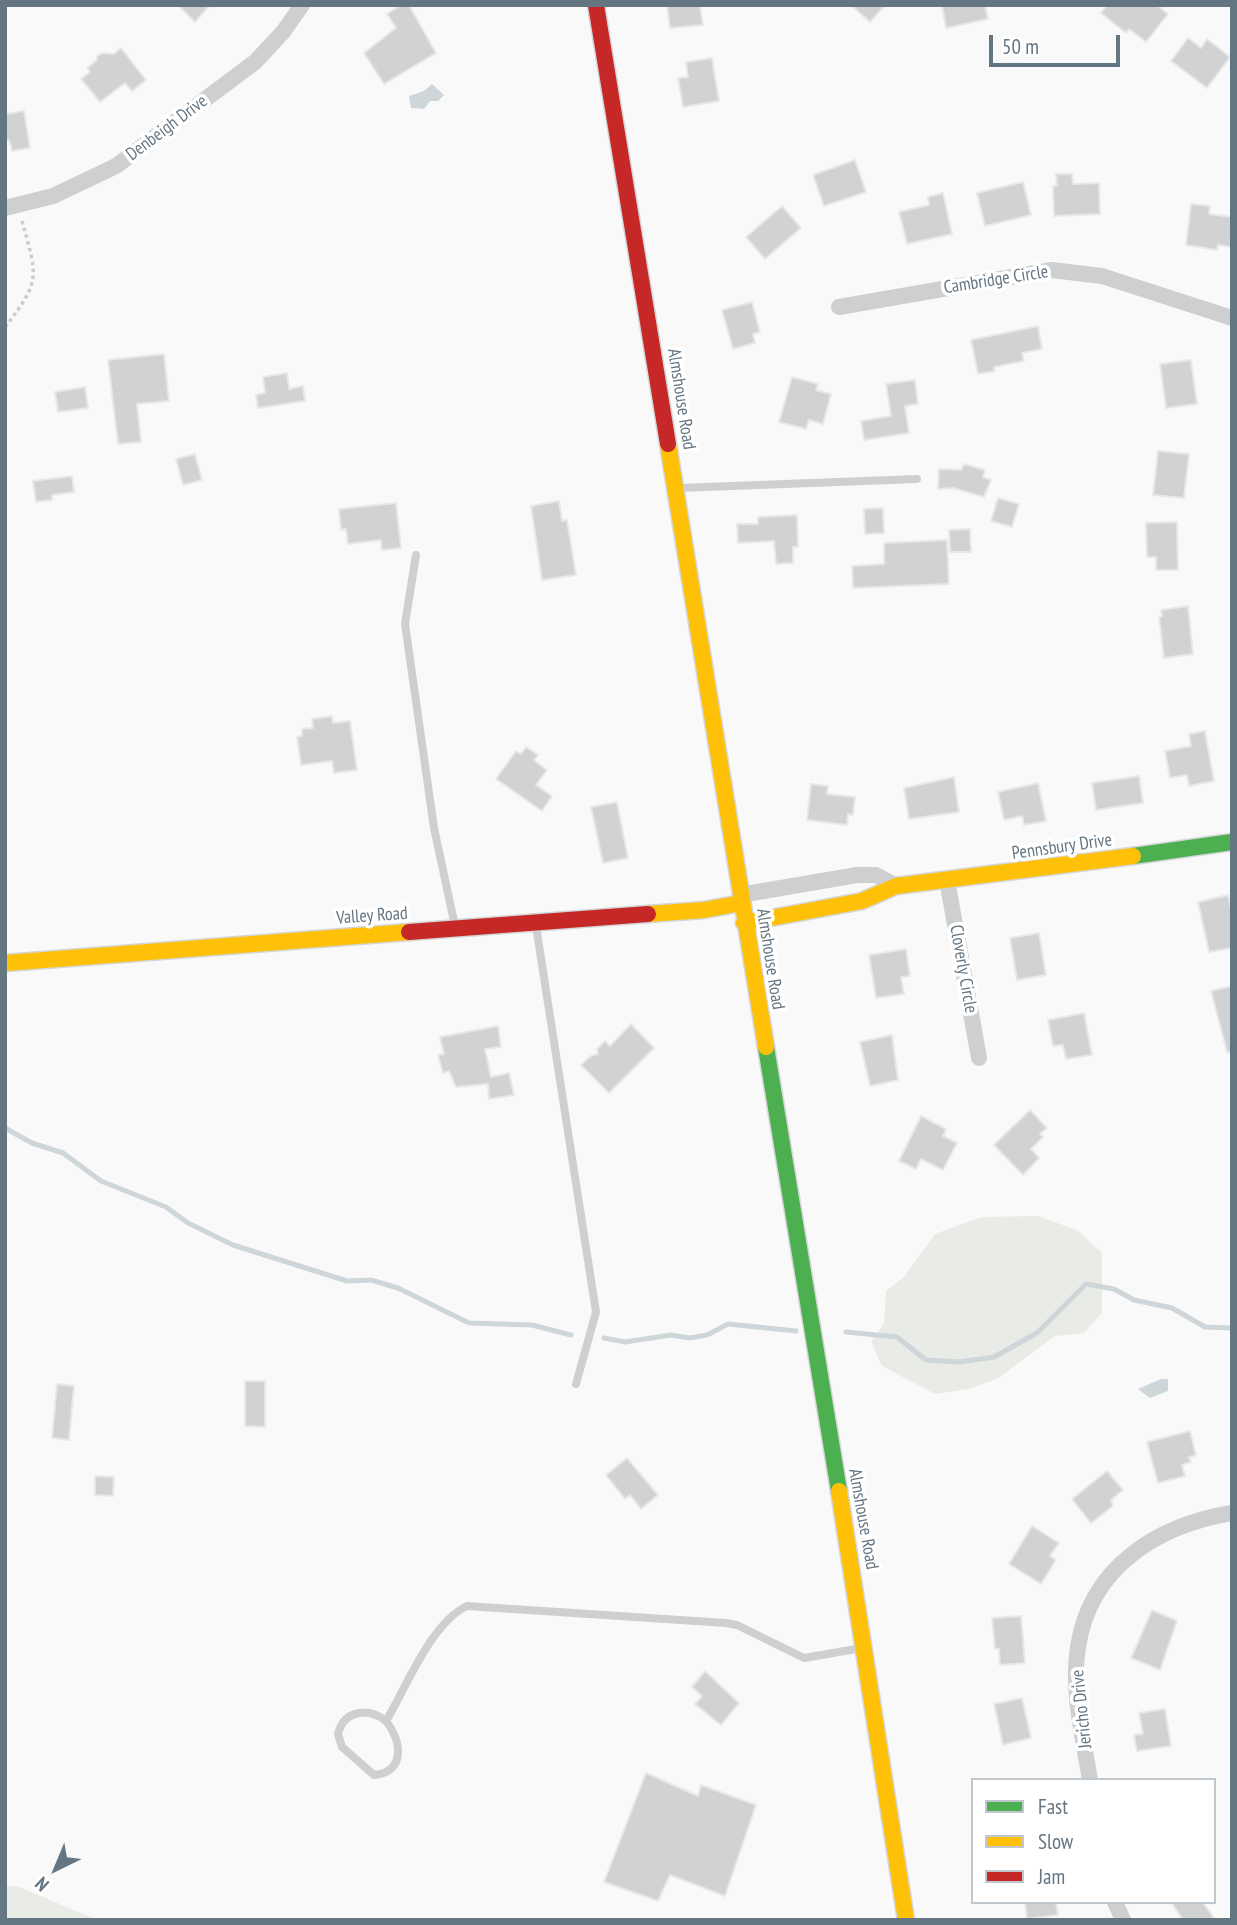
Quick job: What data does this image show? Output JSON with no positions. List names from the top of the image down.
{
  "streets": {
    "main road": ["Almshouse Road", "Pennsbury Drive", "Valley Road"],
    "street": [
      "Denbeigh Drive",
      "Cambridge Circle",
      "Cloverly Circle",
      "Jericho Drive"
    ]
  },
  "crossings": [
    ["Almshouse Road", "Pennsbury Drive"],
    ["Almshouse Road", "Valley Road"],
    ["Pennsbury Drive", "Valley Road"],
    ["Pennsbury Drive", "Cloverly Circle"]
  ],
  "legend": ["Fast", "Slow", "Jam"],
  "scale_bar": "50 m",
  "north": "bottom left"
}
